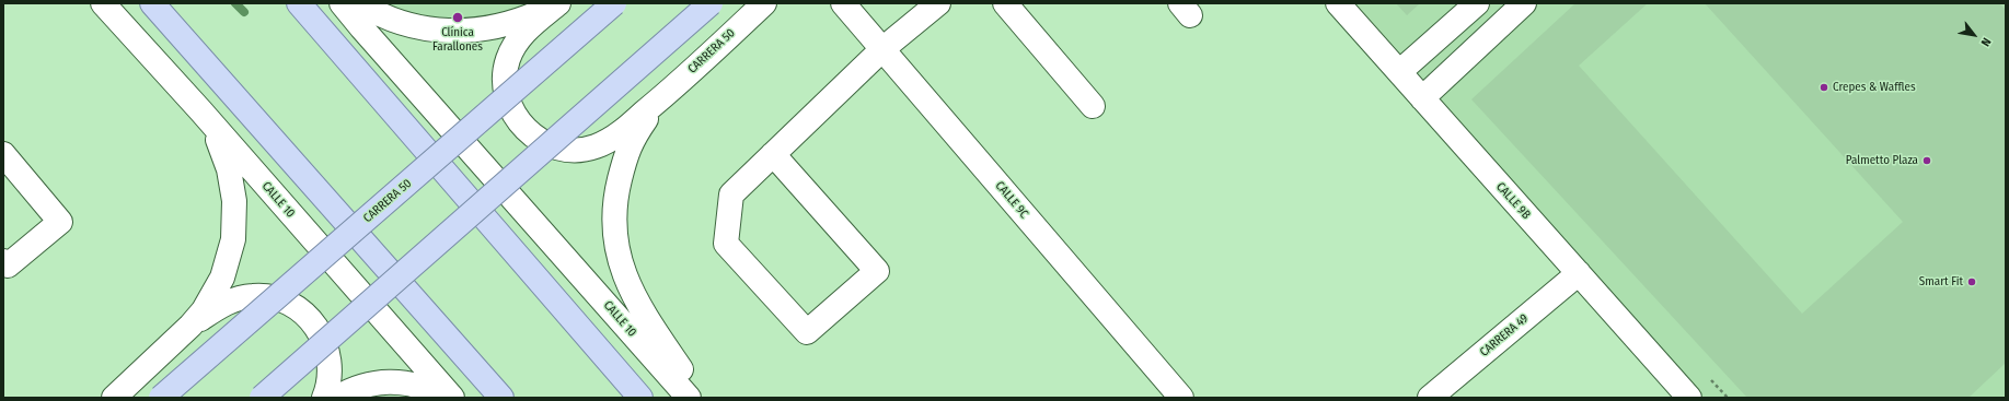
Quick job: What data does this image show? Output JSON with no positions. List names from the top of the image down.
{
  "streets": {
    "main road": ["CARRERA 50"],
    "street": [
      "CALLE 10",
      "CALLE 9C",
      "CALLE 9B",
      "CARRERA 49"
    ]
  },
  "crossings": [
    ["CALLE 9B", "CARRERA 49"]
  ],
  "places": [
    "Clínica Farallones",
    "Crepes & Waffles",
    "Palmetto Plaza",
    "Smart Fit"
  ],
  "north": "bottom right"
}
